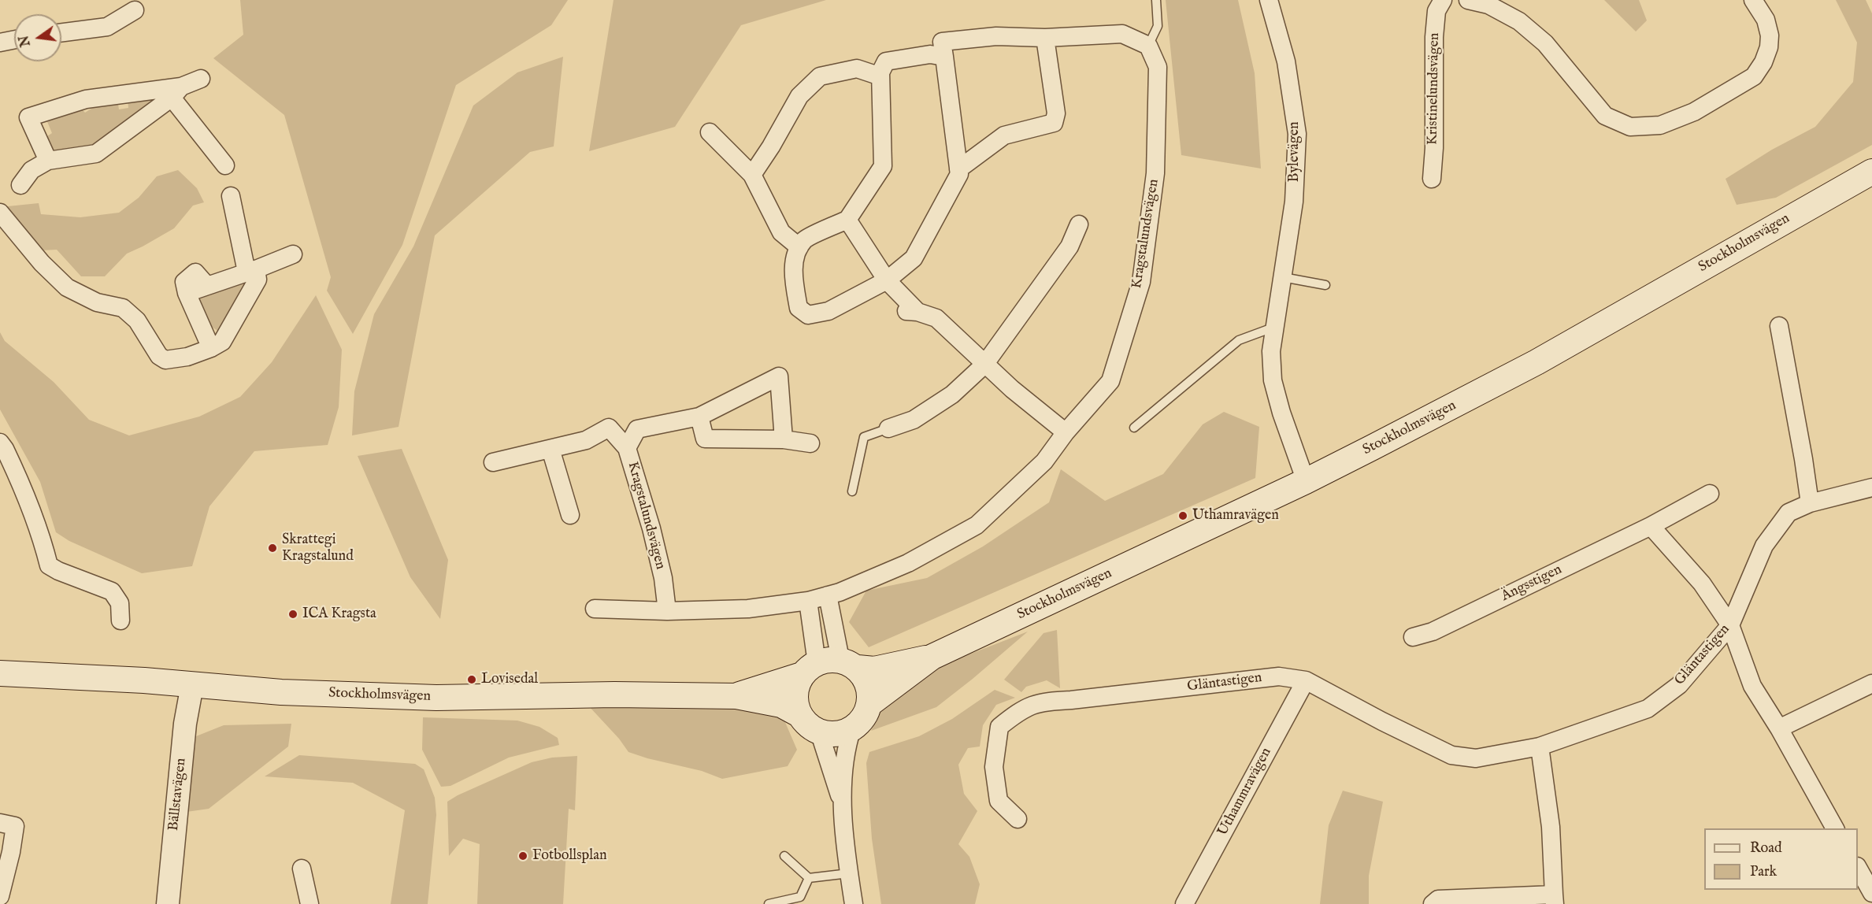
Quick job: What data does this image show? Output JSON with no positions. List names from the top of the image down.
{
  "streets": {
    "main road": ["Stockholmsvägen"],
    "street": [
      "Kristinelundsvägen",
      "Bylevägen",
      "Kragstalundsvägen",
      "Ängsstigen",
      "Gläntastigen",
      "Uthammravägen",
      "Bällstavägen"
    ]
  },
  "crossings": [
    ["Bylevägen", "Stockholmsvägen"],
    ["Stockholmsvägen", "Bällstavägen"],
    ["Gläntastigen", "Uthammravägen"]
  ],
  "places": [
    "Uthamravägen",
    "Skrattegi Kragstalund",
    "ICA Kragsta",
    "Lovisedal",
    "Fotbollsplan"
  ],
  "legend": ["Road", "Park"],
  "north": "left"
}
